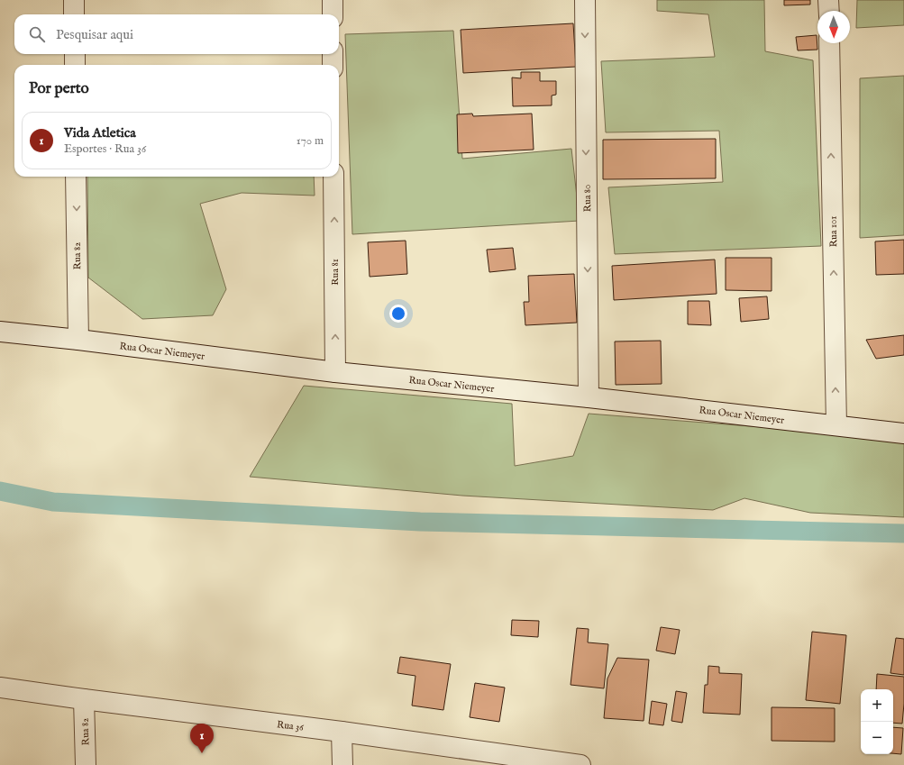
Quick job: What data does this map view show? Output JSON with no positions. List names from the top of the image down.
{
  "streets": {
    "street": [
      "Rua 80",
      "Rua 101",
      "Rua 82",
      "Rua 81",
      "Rua Oscar Niemeyer",
      "Rua 36"
    ]
  },
  "crossings": [
    ["Rua 80", "Rua Oscar Niemeyer"],
    ["Rua 101", "Rua Oscar Niemeyer"],
    ["Rua 82", "Rua Oscar Niemeyer"],
    ["Rua 82", "Rua 36"],
    ["Rua 81", "Rua Oscar Niemeyer"]
  ],
  "one_way": [
    "Rua 80",
    "Rua 101",
    "Rua 82",
    "Rua 81"
  ],
  "north": "bottom",
  "page": {
    "search": "Pesquisar aqui",
    "heading": "Por perto",
    "list": [
      {
        "mark": "1",
        "name": "Vida Atletica",
        "note": "Esportes · Rua 36",
        "value": "170 m"
      }
    ],
    "map_buttons": ["+", "−"],
    "pins": "1"
  }
}
